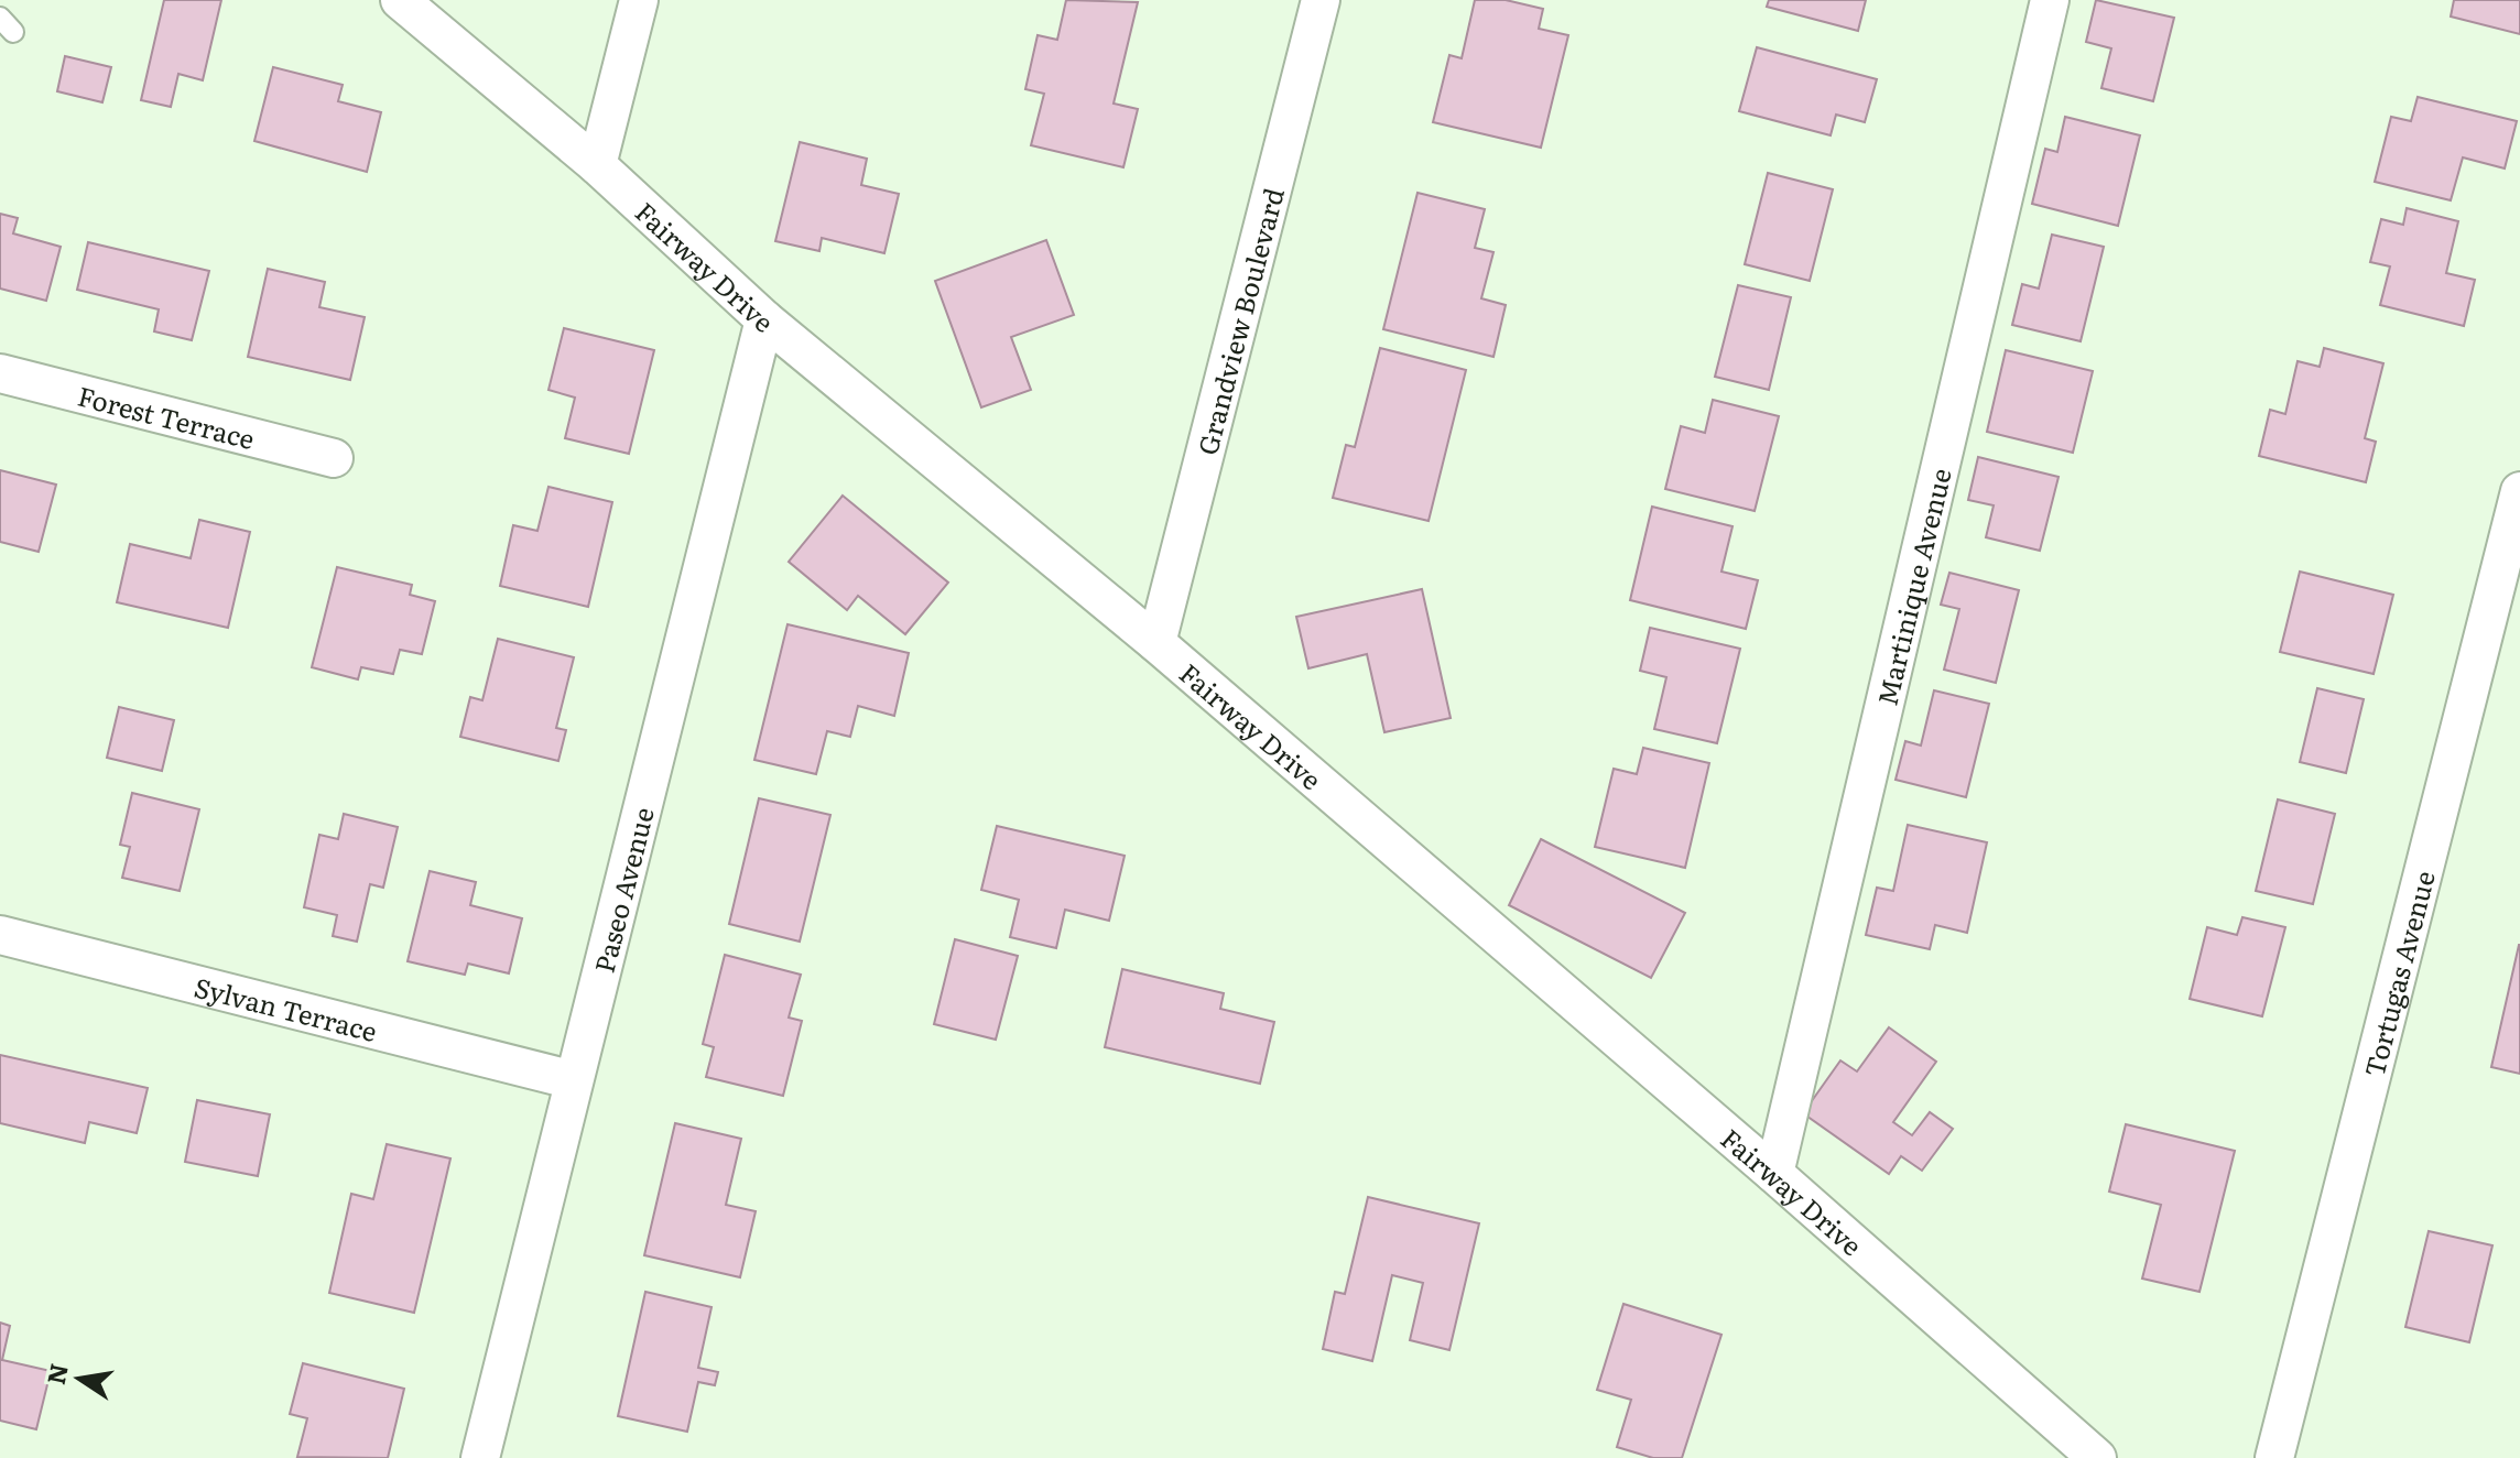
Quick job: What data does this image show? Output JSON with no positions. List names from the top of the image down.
{
  "streets": {
    "street": [
      "Fairway Drive",
      "Grandview Boulevard",
      "Forest Terrace",
      "Martinique Avenue",
      "Paseo Avenue",
      "Tortugas Avenue",
      "Sylvan Terrace"
    ]
  },
  "crossings": [
    ["Fairway Drive", "Grandview Boulevard"],
    ["Fairway Drive", "Martinique Avenue"],
    ["Fairway Drive", "Paseo Avenue"],
    ["Paseo Avenue", "Sylvan Terrace"]
  ],
  "north": "left"
}
